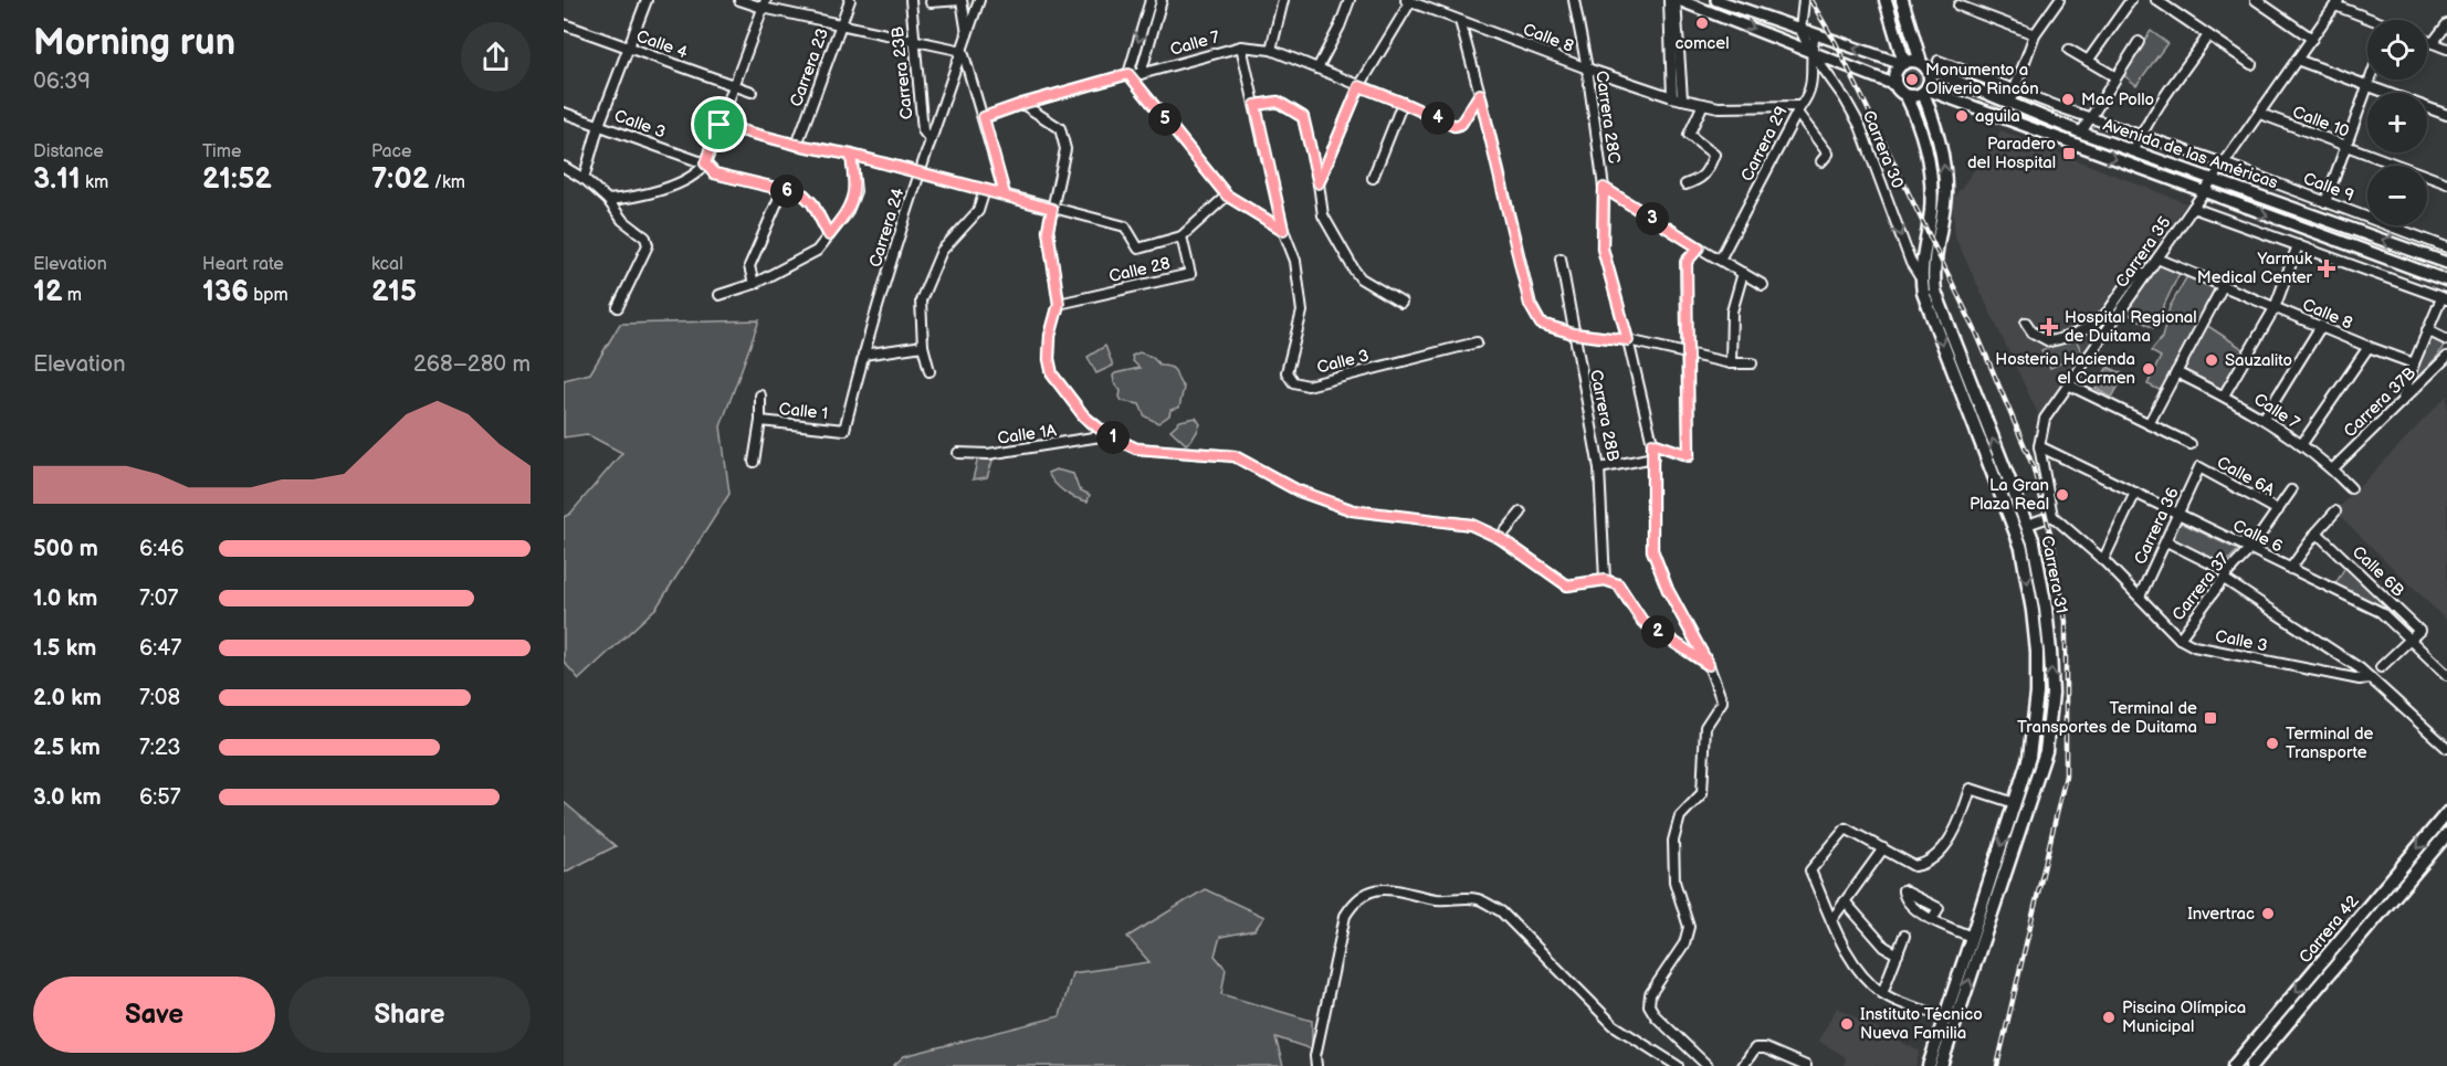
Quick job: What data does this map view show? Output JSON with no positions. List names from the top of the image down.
{
  "streets": {
    "highway": ["Carrera 31", "Carrera 42"],
    "main road": ["Avenida de las Américas"],
    "street": [
      "Calle 8",
      "Calle 7",
      "Calle 4",
      "Carrera 23",
      "Carrera 23B",
      "Carrera 28C",
      "Calle 10",
      "Calle 3",
      "Carrera 29",
      "Carrera 30",
      "Calle 9",
      "Carrera 24",
      "Carrera 35",
      "Calle 28",
      "Carrera 37B",
      "Calle 1",
      "Carrera 28B",
      "Calle 1A",
      "Calle 6A",
      "Carrera 36",
      "Calle 6",
      "Calle 6B",
      "Carrera 37"
    ]
  },
  "crossings": [
    ["Calle 8", "Carrera 28C"],
    ["Calle 8", "Carrera 29"],
    ["Calle 8", "Carrera 35"],
    ["Calle 7", "Calle 3"],
    ["Calle 7", "Carrera 37B"],
    ["Carrera 23B", "Carrera 24"],
    ["Calle 10", "Carrera 35"],
    ["Calle 3", "Carrera 35"],
    ["Calle 3", "Carrera 36"],
    ["Calle 3", "Carrera 37"],
    ["Carrera 29", "Carrera 30"],
    ["Carrera 30", "Carrera 31"],
    ["Avenida de las Américas", "Carrera 35"],
    ["Avenida de las Américas", "Carrera 31"],
    ["Calle 9", "Carrera 35"],
    ["Carrera 24", "Calle 1"],
    ["Carrera 35", "Calle 6"],
    ["Calle 6A", "Carrera 36"],
    ["Calle 6A", "Carrera 37"],
    ["Carrera 36", "Calle 6"],
    ["Calle 6", "Calle 6B"],
    ["Calle 6", "Carrera 37"]
  ],
  "one_way": ["Carrera 30"],
  "places": {
    "other": [
      "comcel",
      "Monumento a Oliverio Rincón",
      "Mac Pollo",
      "aguila",
      "Sauzalito",
      "Hosteria Hacienda el Carmen",
      "La Gran Plaza Real",
      "Terminal de Transporte",
      "Invertrac",
      "Piscina Olímpica Municipal",
      "Instituto Técnico Nueva Familia"
    ],
    "transit": ["Paradero del Hospital", "Terminal de Transportes de Duitama"],
    "health": ["Yarmuk Medical Center", "Hospital Regional de Duitama"]
  },
  "page": {
    "heading": ["Morning run", "06:39"],
    "map_buttons": ["+", "−"],
    "pins": [
      "4",
      "5",
      "6",
      "3",
      "1",
      "2"
    ],
    "stats": [
      ["Distance", "3.11 km"],
      ["Time", "21:52"],
      ["Pace", "7:02 /km"],
      ["Elevation", "12 m"],
      ["Heart rate", "136 bpm"],
      ["kcal", "215"]
    ],
    "chart": ["Elevation", "268–280 m"],
    "list": [
      {
        "name": "500 m",
        "note": "6:46"
      },
      {
        "name": "1.0 km",
        "note": "7:07"
      },
      {
        "name": "1.5 km",
        "note": "6:47"
      },
      {
        "name": "2.0 km",
        "note": "7:08"
      },
      {
        "name": "2.5 km",
        "note": "7:23"
      },
      {
        "name": "3.0 km",
        "note": "6:57"
      }
    ],
    "buttons": ["Save", "Share"]
  }
}
